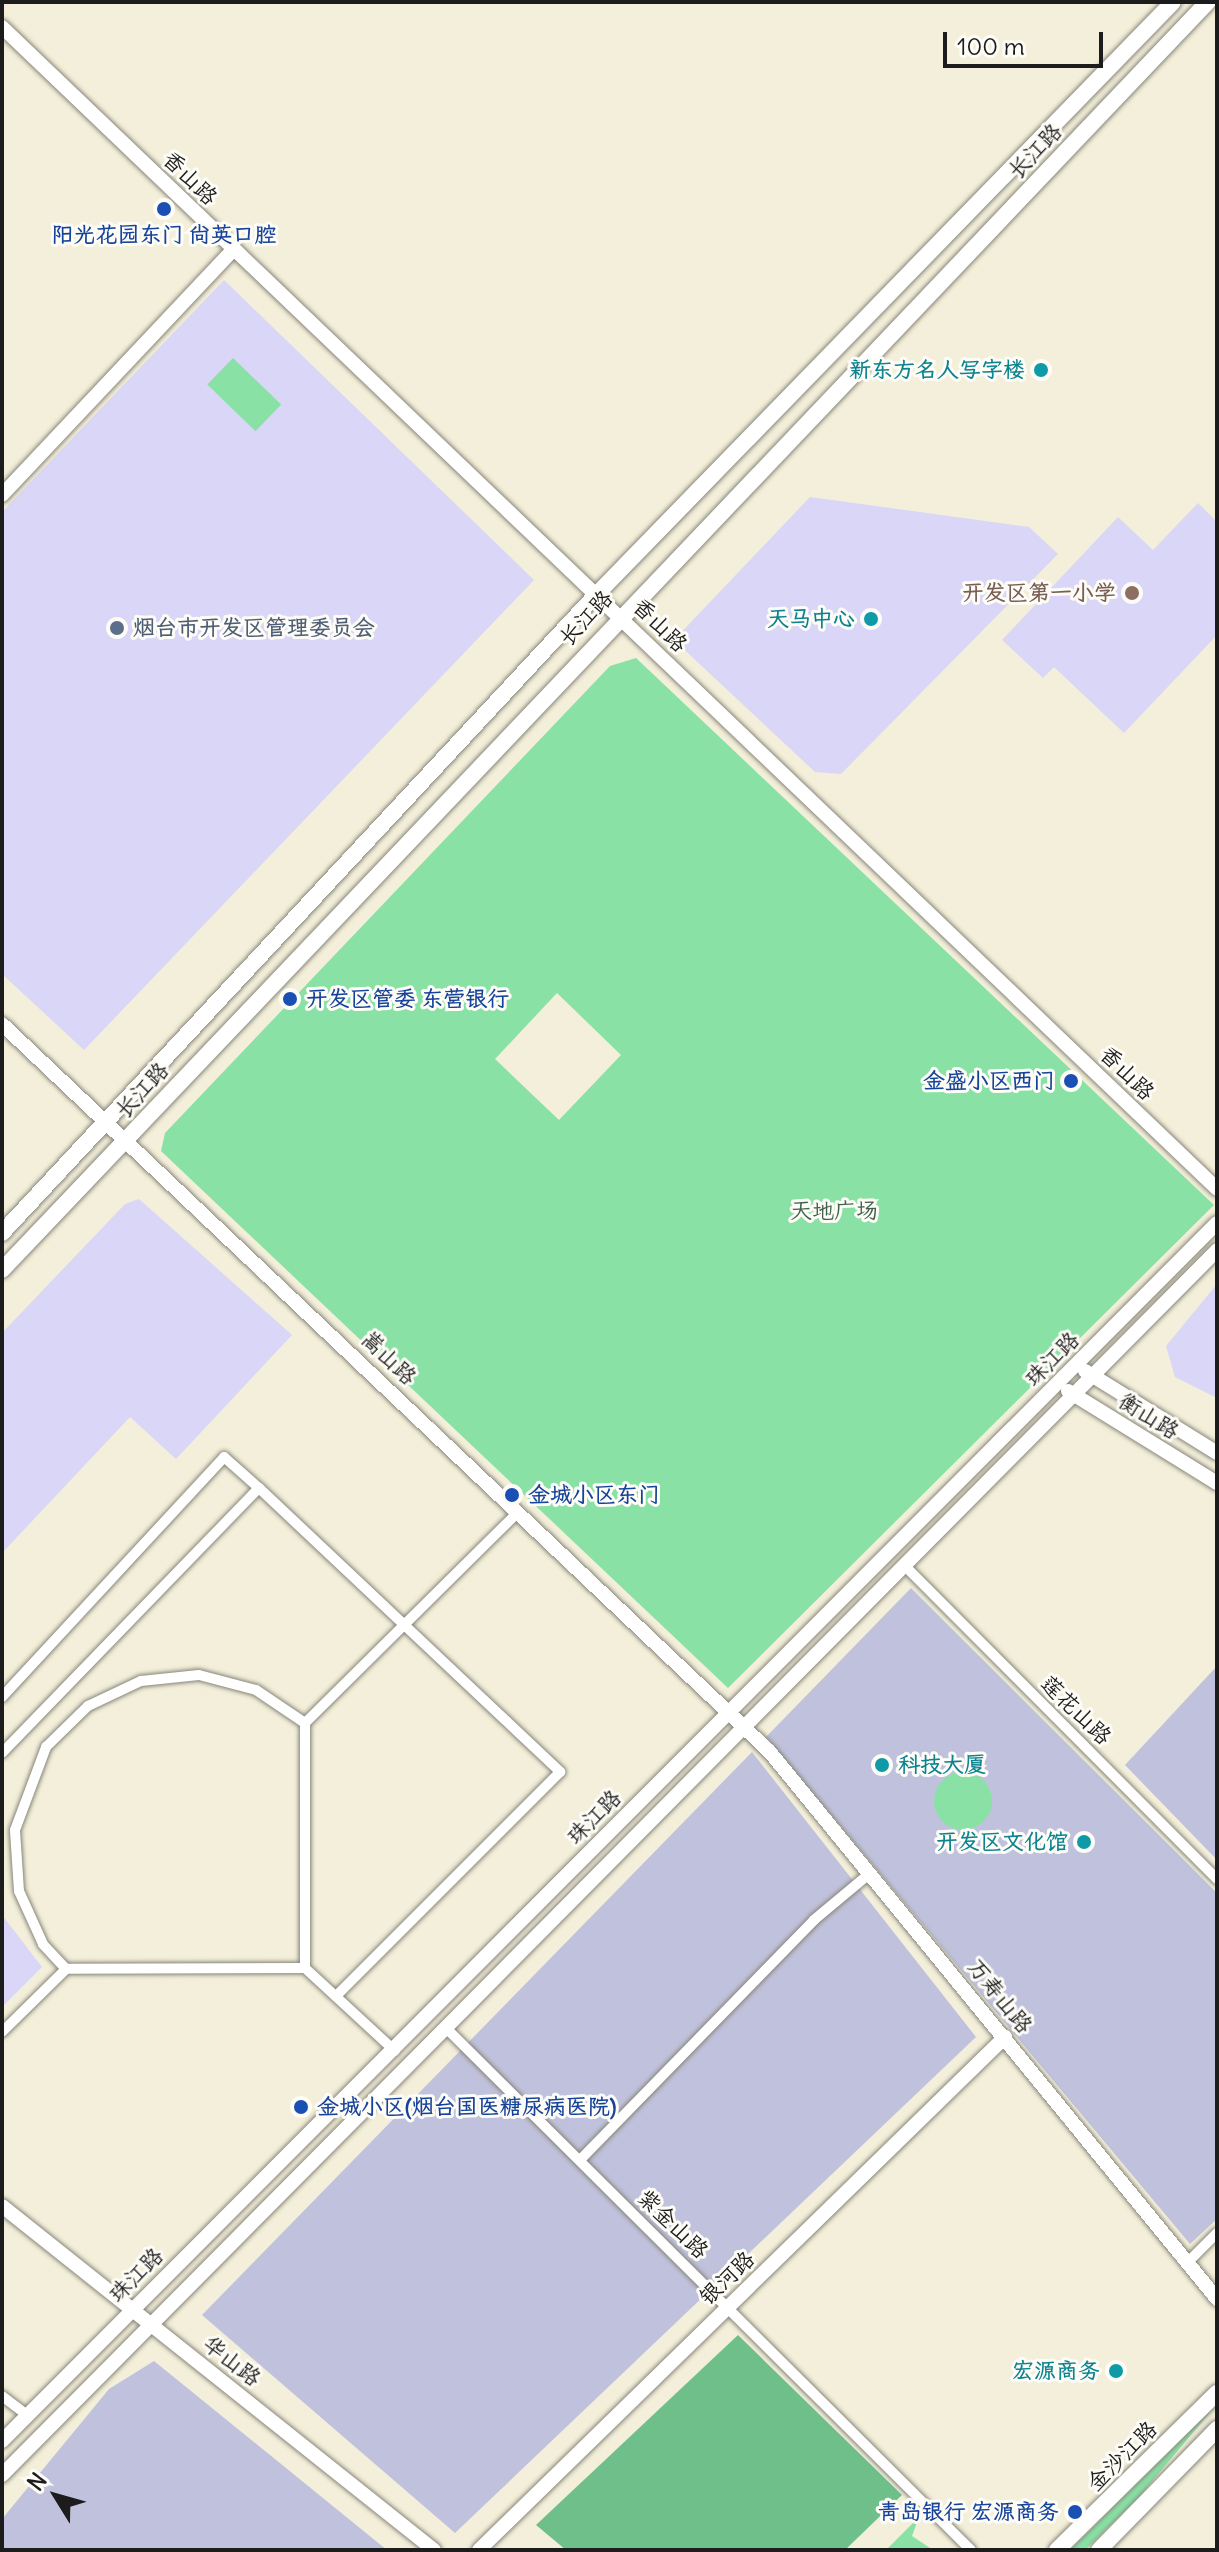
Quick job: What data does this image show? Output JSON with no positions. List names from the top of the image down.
{
  "streets": {
    "main road": ["长江路", "金沙江路"],
    "street": [
      "香山路",
      "嵩山路",
      "珠江路",
      "衡山路",
      "莲花山路",
      "万寿山路",
      "紫金山路",
      "银河路",
      "华山路"
    ]
  },
  "crossings": [
    ["长江路", "香山路"],
    ["长江路", "嵩山路"],
    ["嵩山路", "珠江路"],
    ["嵩山路", "万寿山路"],
    ["珠江路", "衡山路"],
    ["珠江路", "华山路"],
    ["万寿山路", "银河路"],
    ["紫金山路", "银河路"]
  ],
  "parks": ["天地广场"],
  "places": [
    "阳光花园东门 尚英口腔",
    "新东方名人写字楼",
    "开发区第一小学",
    "天马中心",
    "烟台市开发区管理委员会",
    "开发区管委 东营银行",
    "金盛小区西门",
    "金城小区东门",
    "科技大厦",
    "开发区文化馆",
    "金城小区(烟台国医糖尿病医院)",
    "宏源商务",
    "青岛银行 宏源商务"
  ],
  "scale_bar": "100 m",
  "north": "top left"
}
